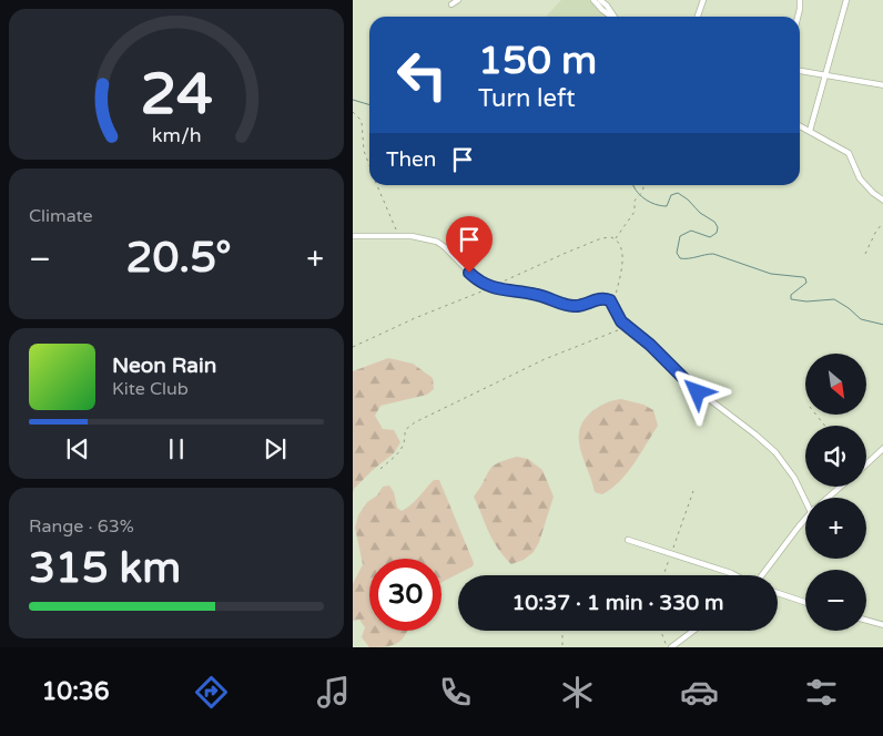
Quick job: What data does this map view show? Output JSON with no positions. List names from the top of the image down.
{
  "north": "bottom right",
  "page": {
    "turn": ["150 m", "Turn left"],
    "then": "Then",
    "tile": [
      "Climate",
      ["Range · 63%", "315 km"]
    ],
    "heat": ["−", "20.5°", "+"],
    "song": ["Neon Rain", "Kite Club"],
    "map_buttons": ["+", "−"],
    "limit": "30",
    "trip": "10:37 · 1 min · 330 m",
    "tabs": "10:36",
    "gauge": ["24", "km/h"]
  }
}
